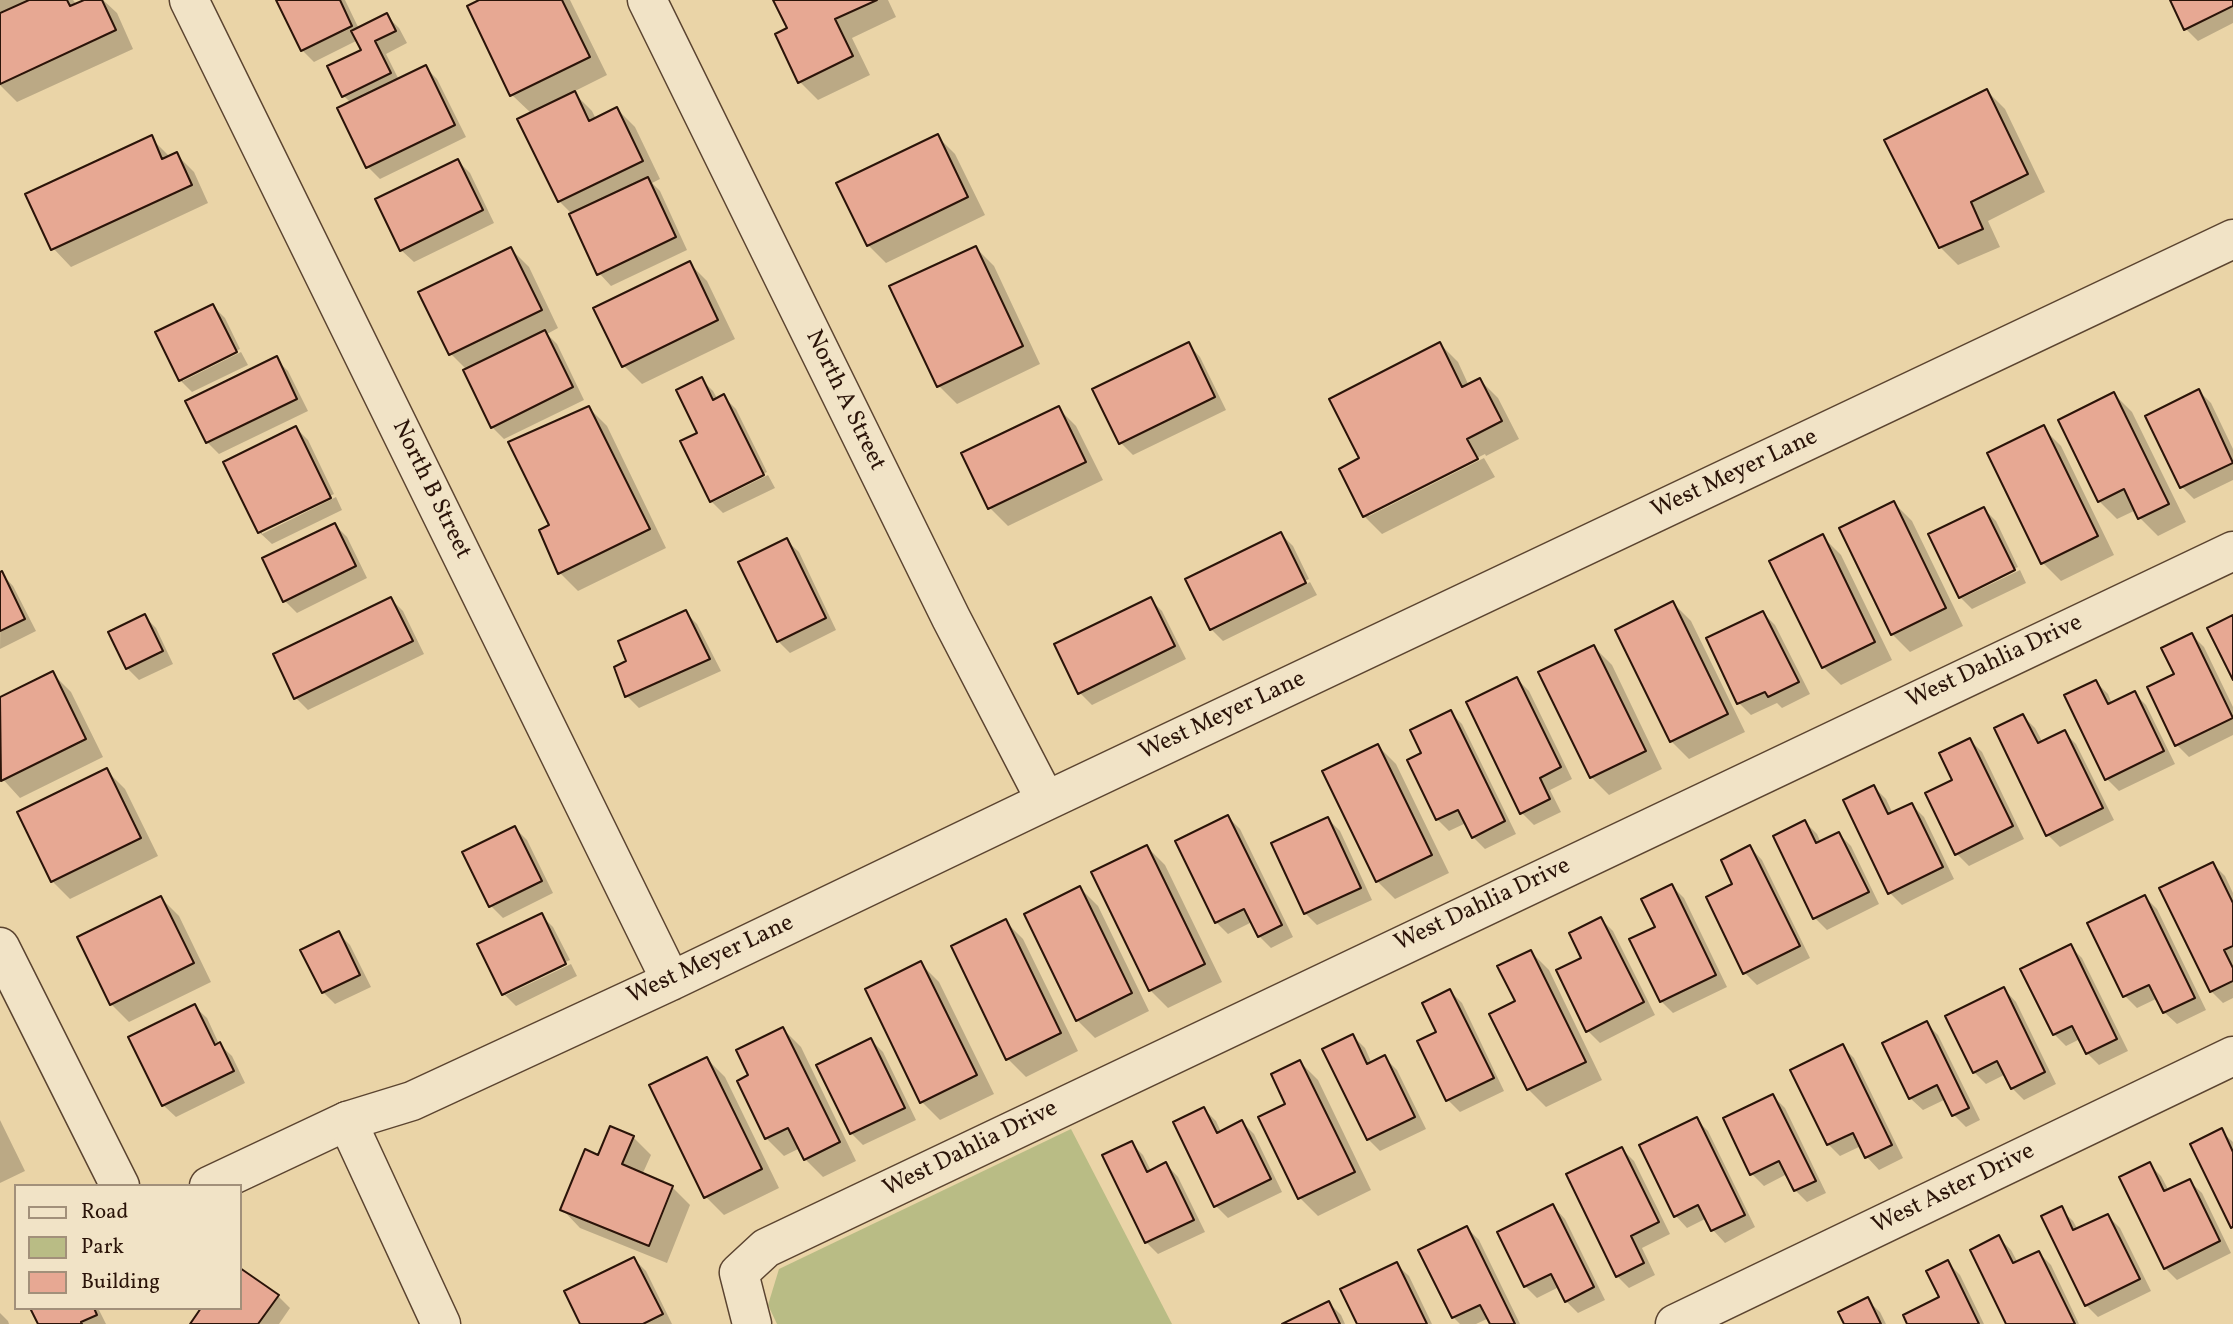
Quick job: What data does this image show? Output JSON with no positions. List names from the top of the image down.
{
  "streets": {
    "street": [
      "North A Street",
      "West Meyer Lane",
      "North B Street",
      "West Dahlia Drive",
      "West Aster Drive"
    ]
  },
  "crossings": [
    ["North A Street", "West Meyer Lane"],
    ["West Meyer Lane", "North B Street"]
  ],
  "legend": ["Road", "Park", "Building"]
}
